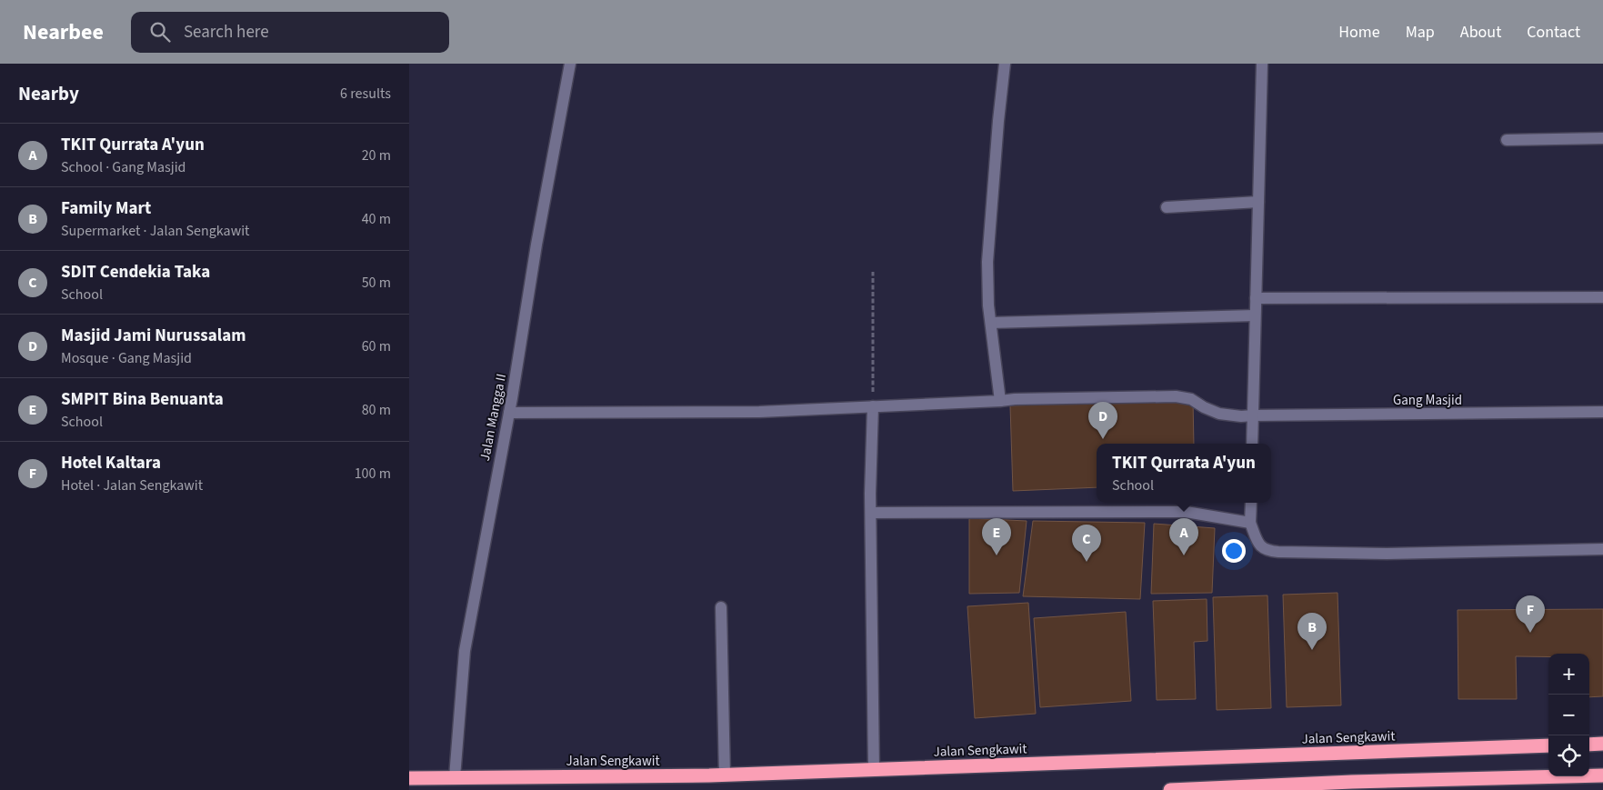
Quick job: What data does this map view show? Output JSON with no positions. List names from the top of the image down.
{
  "streets": {
    "highway": ["Jalan Sengkawit"],
    "street": ["Gang Masjid", "Jalan Mangga II"]
  },
  "crossings": [
    ["Gang Masjid", "Jalan Mangga II"],
    ["Jalan Mangga II", "Jalan Sengkawit"]
  ],
  "page": {
    "header": "Nearbee",
    "search": "Search here",
    "nav": [
      "Home",
      "Map",
      "About",
      "Contact"
    ],
    "heading": ["Nearby", "6 results"],
    "list": [
      {
        "mark": "A",
        "name": "TKIT Qurrata A'yun",
        "note": "School · Gang Masjid",
        "value": "20 m"
      },
      {
        "mark": "B",
        "name": "Family Mart",
        "note": "Supermarket · Jalan Sengkawit",
        "value": "40 m"
      },
      {
        "mark": "C",
        "name": "SDIT Cendekia Taka",
        "note": "School",
        "value": "50 m"
      },
      {
        "mark": "D",
        "name": "Masjid Jami Nurussalam",
        "note": "Mosque · Gang Masjid",
        "value": "60 m"
      },
      {
        "mark": "E",
        "name": "SMPIT Bina Benuanta",
        "note": "School",
        "value": "80 m"
      },
      {
        "mark": "F",
        "name": "Hotel Kaltara",
        "note": "Hotel · Jalan Sengkawit",
        "value": "100 m"
      }
    ],
    "pins": [
      "D",
      "A",
      "E",
      "C",
      "F",
      "B"
    ],
    "popup": ["TKIT Qurrata A'yun", "School"],
    "map_buttons": ["+", "−"]
  }
}
